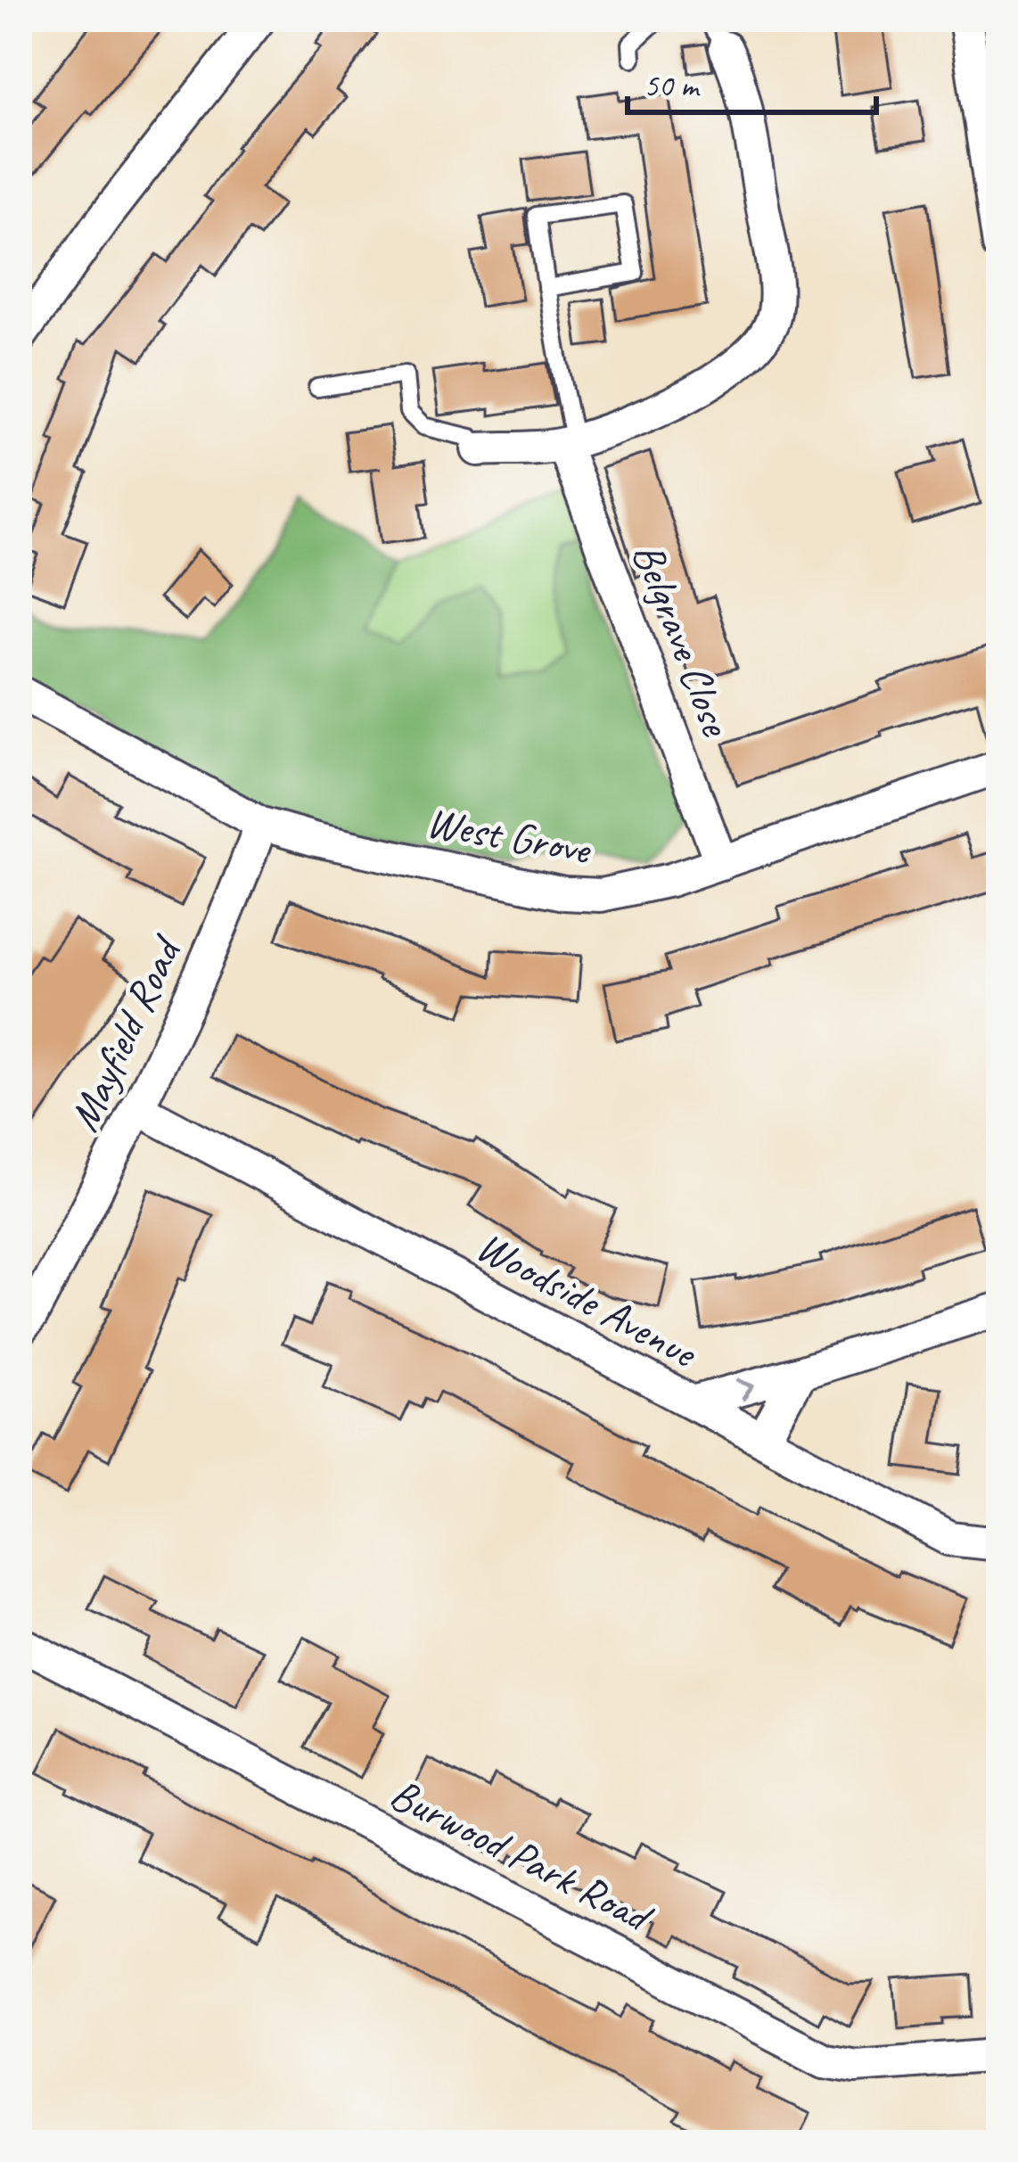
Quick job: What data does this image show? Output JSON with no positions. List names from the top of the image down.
{
  "streets": {
    "street": [
      "Belgrave Close",
      "West Grove",
      "Mayfield Road",
      "Woodside Avenue",
      "Burwood Park Road"
    ]
  },
  "crossings": [
    ["Belgrave Close", "West Grove"],
    ["West Grove", "Mayfield Road"],
    ["Mayfield Road", "Woodside Avenue"]
  ],
  "scale_bar": "50 m"
}
